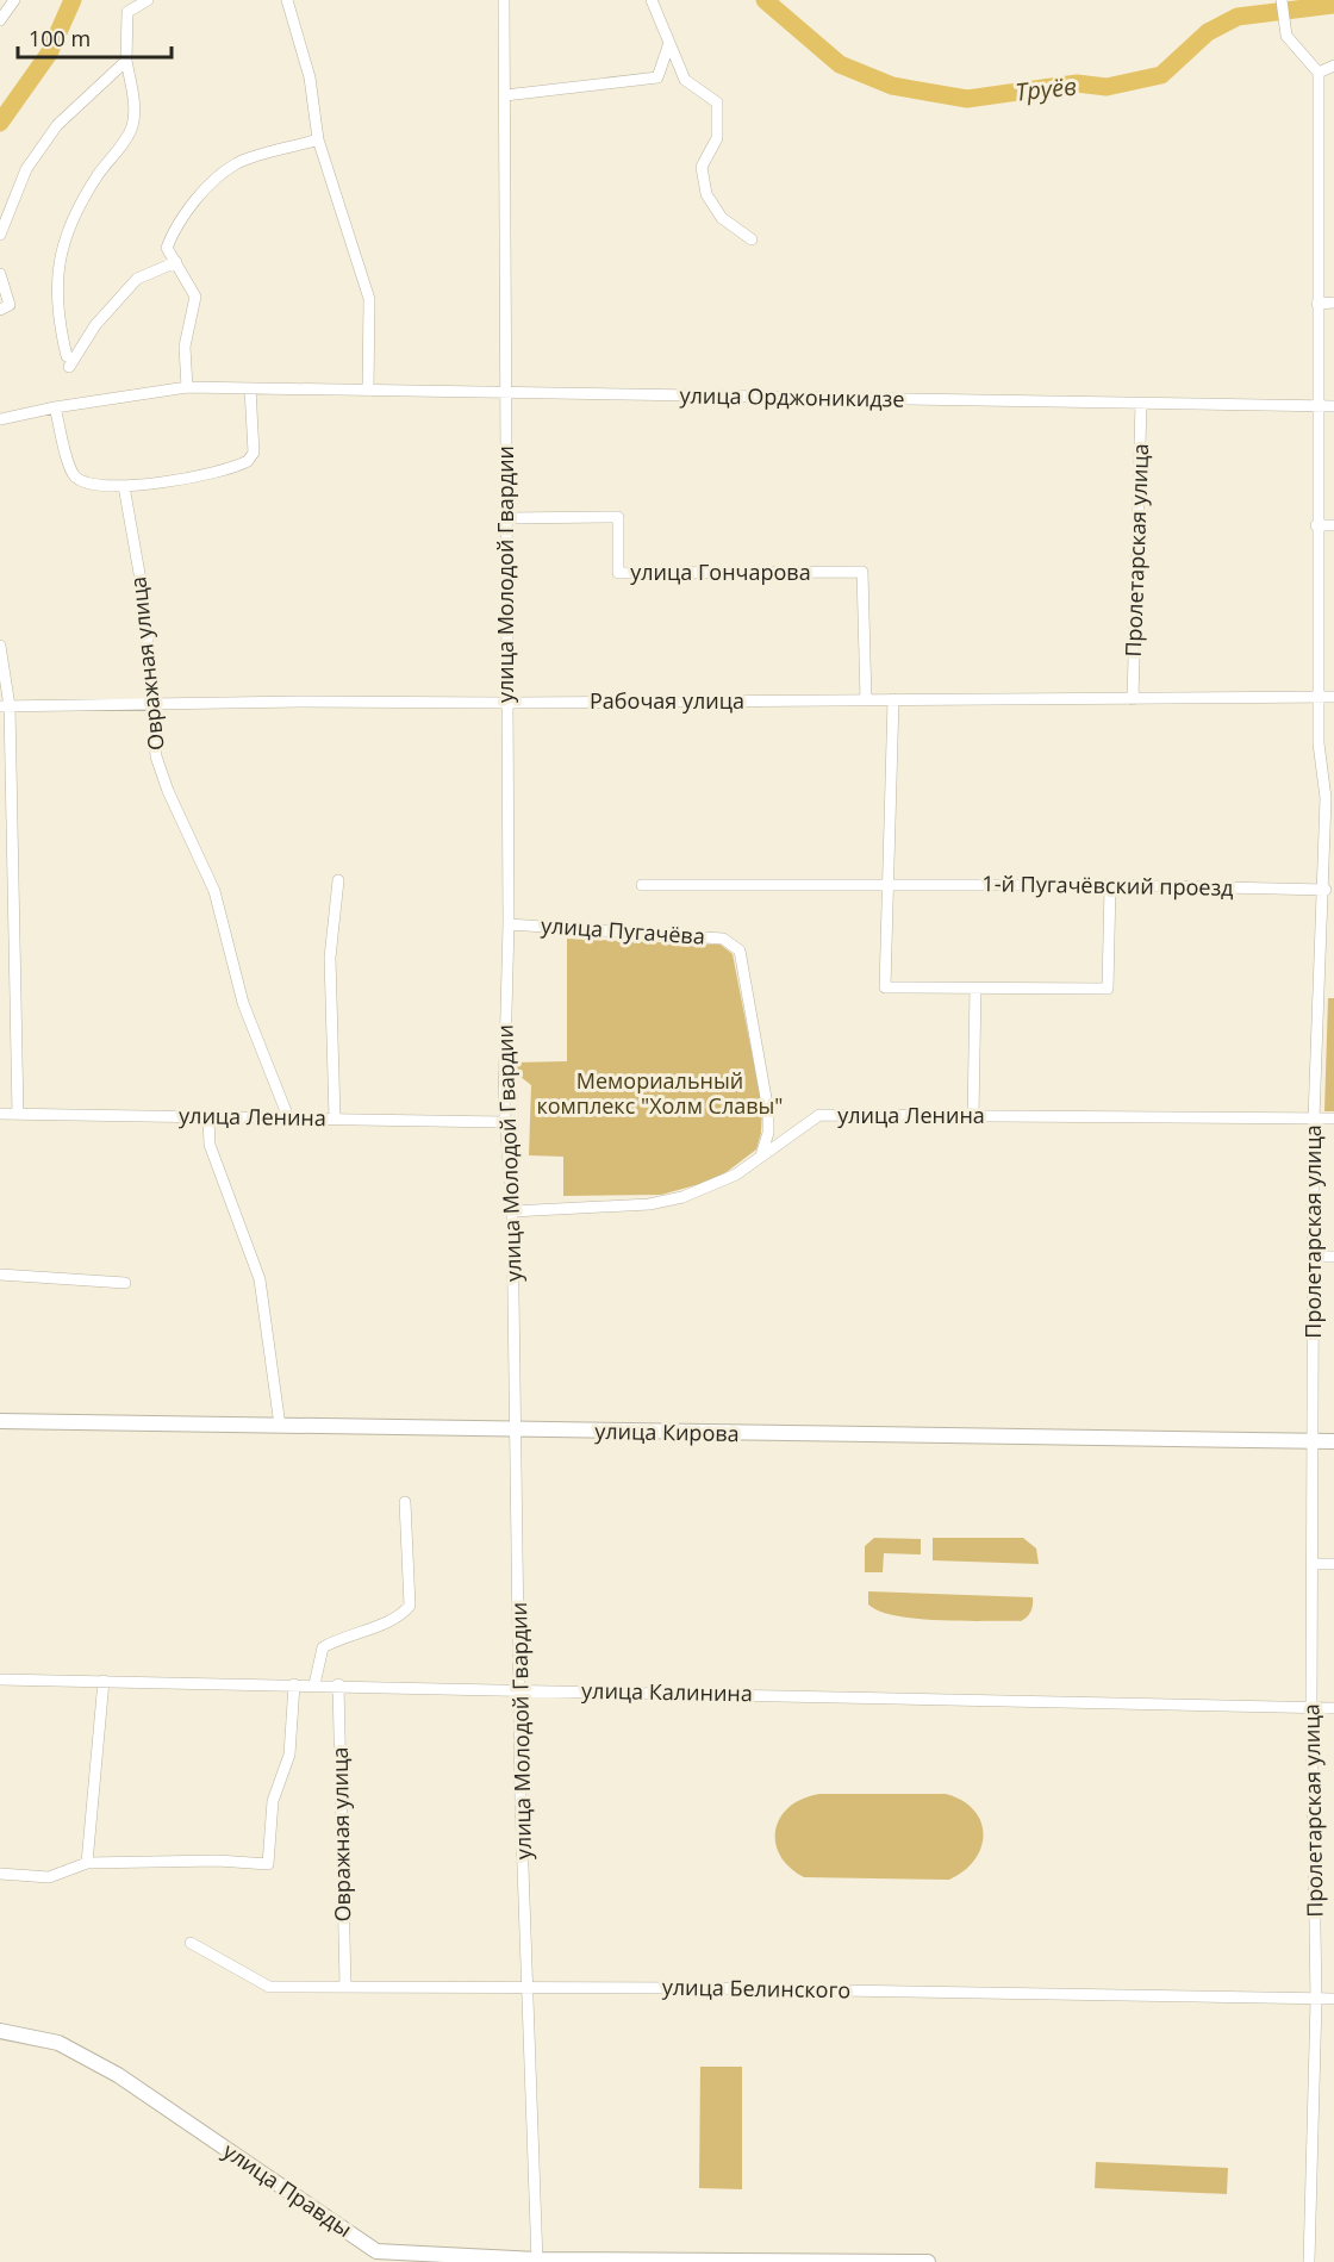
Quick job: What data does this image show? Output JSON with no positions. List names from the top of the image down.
{
  "streets": {
    "street": [
      "улица Орджоникидзе",
      "Пролетарская улица",
      "улица Гончарова",
      "улица Молодой Гвардии",
      "Овражная улица",
      "Рабочая улица",
      "1-й Пугачёвский проезд",
      "улица Пугачёва",
      "улица Ленина",
      "улица Кирова",
      "улица Калинина",
      "улица Белинского",
      "улица Правды"
    ]
  },
  "crossings": [
    ["улица Орджоникидзе", "Пролетарская улица"],
    ["улица Орджоникидзе", "улица Молодой Гвардии"],
    ["Пролетарская улица", "Рабочая улица"],
    ["Пролетарская улица", "1-й Пугачёвский проезд"],
    ["Пролетарская улица", "улица Ленина"],
    ["Пролетарская улица", "улица Кирова"],
    ["Пролетарская улица", "улица Калинина"],
    ["Пролетарская улица", "улица Белинского"],
    ["улица Гончарова", "улица Молодой Гвардии"],
    ["улица Гончарова", "Рабочая улица"],
    ["улица Молодой Гвардии", "Рабочая улица"],
    ["улица Молодой Гвардии", "улица Пугачёва"],
    ["улица Молодой Гвардии", "улица Ленина"],
    ["улица Молодой Гвардии", "улица Кирова"],
    ["улица Молодой Гвардии", "улица Калинина"],
    ["улица Молодой Гвардии", "улица Белинского"],
    ["улица Молодой Гвардии", "улица Правды"],
    ["Овражная улица", "Рабочая улица"],
    ["Овражная улица", "улица Ленина"],
    ["Овражная улица", "улица Калинина"],
    ["Овражная улица", "улица Белинского"],
    ["улица Пугачёва", "улица Ленина"]
  ],
  "water": ["Труёв"],
  "parks": ["Мемориальный комплекс \"Холм Славы\""],
  "scale_bar": "100 m"
}
